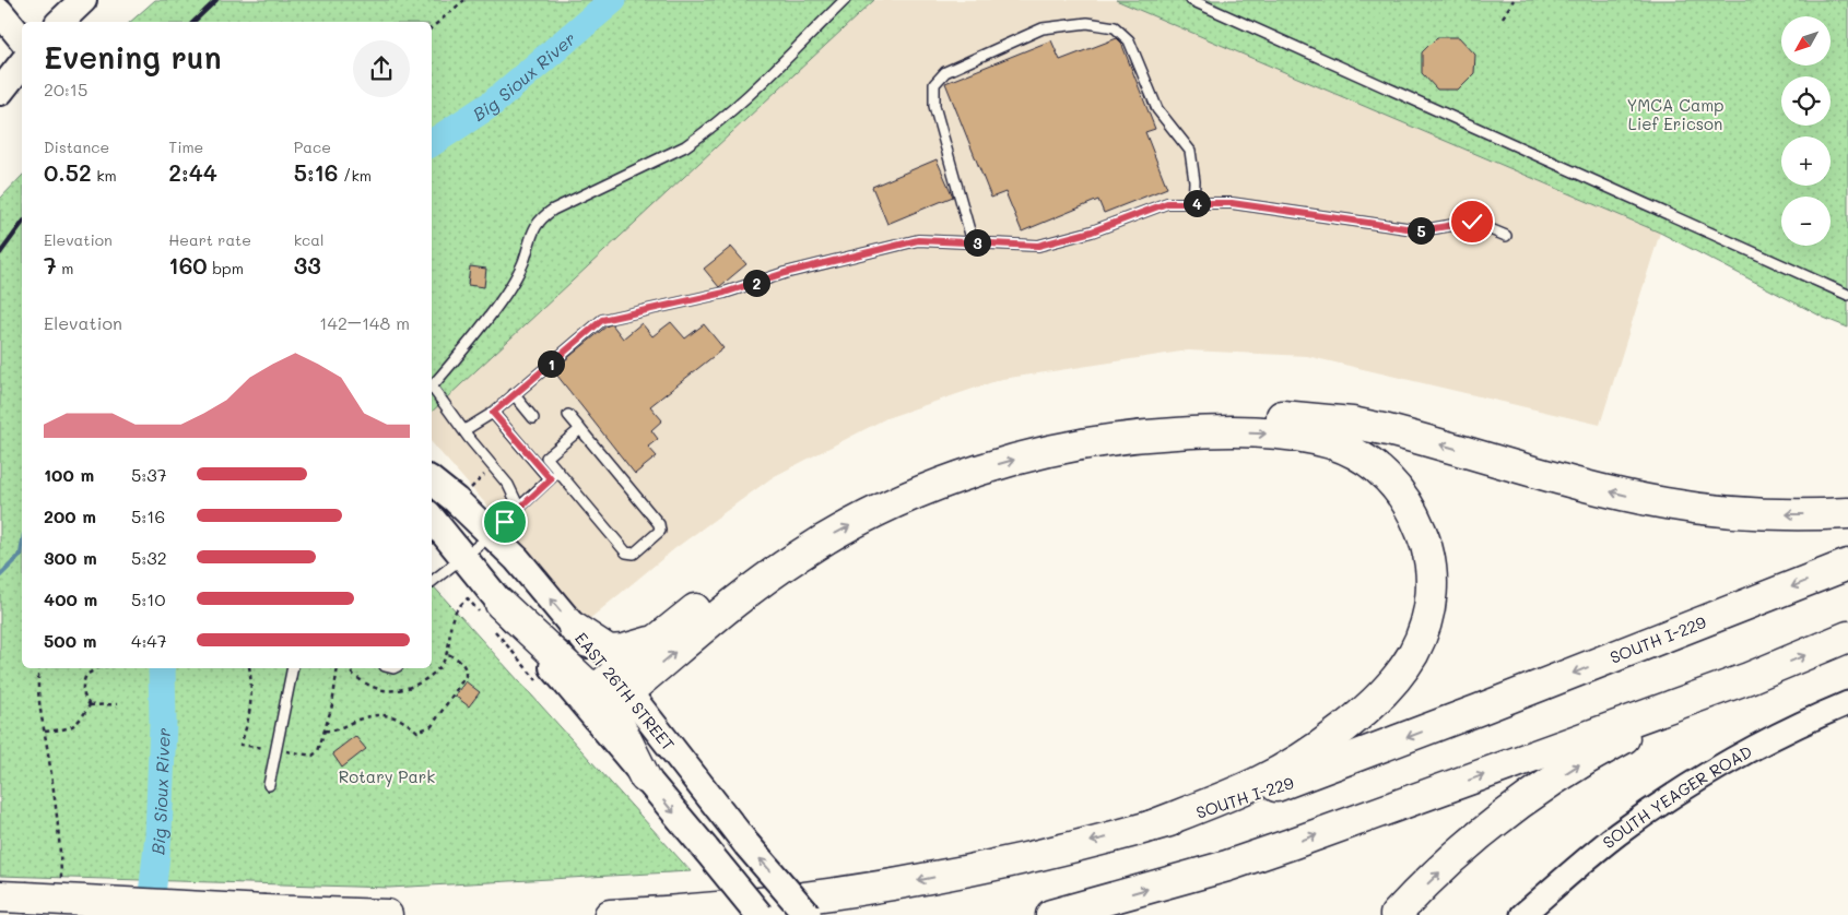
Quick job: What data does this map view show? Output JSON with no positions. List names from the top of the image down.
{
  "streets": {
    "highway": ["SOUTH I-229"],
    "main road": ["EAST 26TH STREET"],
    "street": ["SOUTH YEAGER ROAD"]
  },
  "water": ["Big Sioux River"],
  "parks": ["YMCA Camp Lief Ericson", "Rotary Park"],
  "north": "bottom left",
  "page": {
    "map_buttons": ["+", "−"],
    "heading": ["Evening run", "20:15"],
    "stats": [
      ["Distance", "0.52 km"],
      ["Time", "2:44"],
      ["Pace", "5:16 /km"],
      ["Elevation", "7 m"],
      ["Heart rate", "160 bpm"],
      ["kcal", "33"]
    ],
    "pins": [
      "4",
      "5",
      "3",
      "2",
      "1"
    ],
    "chart": ["Elevation", "142–148 m"],
    "list": [
      {
        "name": "100 m",
        "note": "5:37"
      },
      {
        "name": "200 m",
        "note": "5:16"
      },
      {
        "name": "300 m",
        "note": "5:32"
      },
      {
        "name": "400 m",
        "note": "5:10"
      },
      {
        "name": "500 m",
        "note": "4:47"
      }
    ]
  }
}
